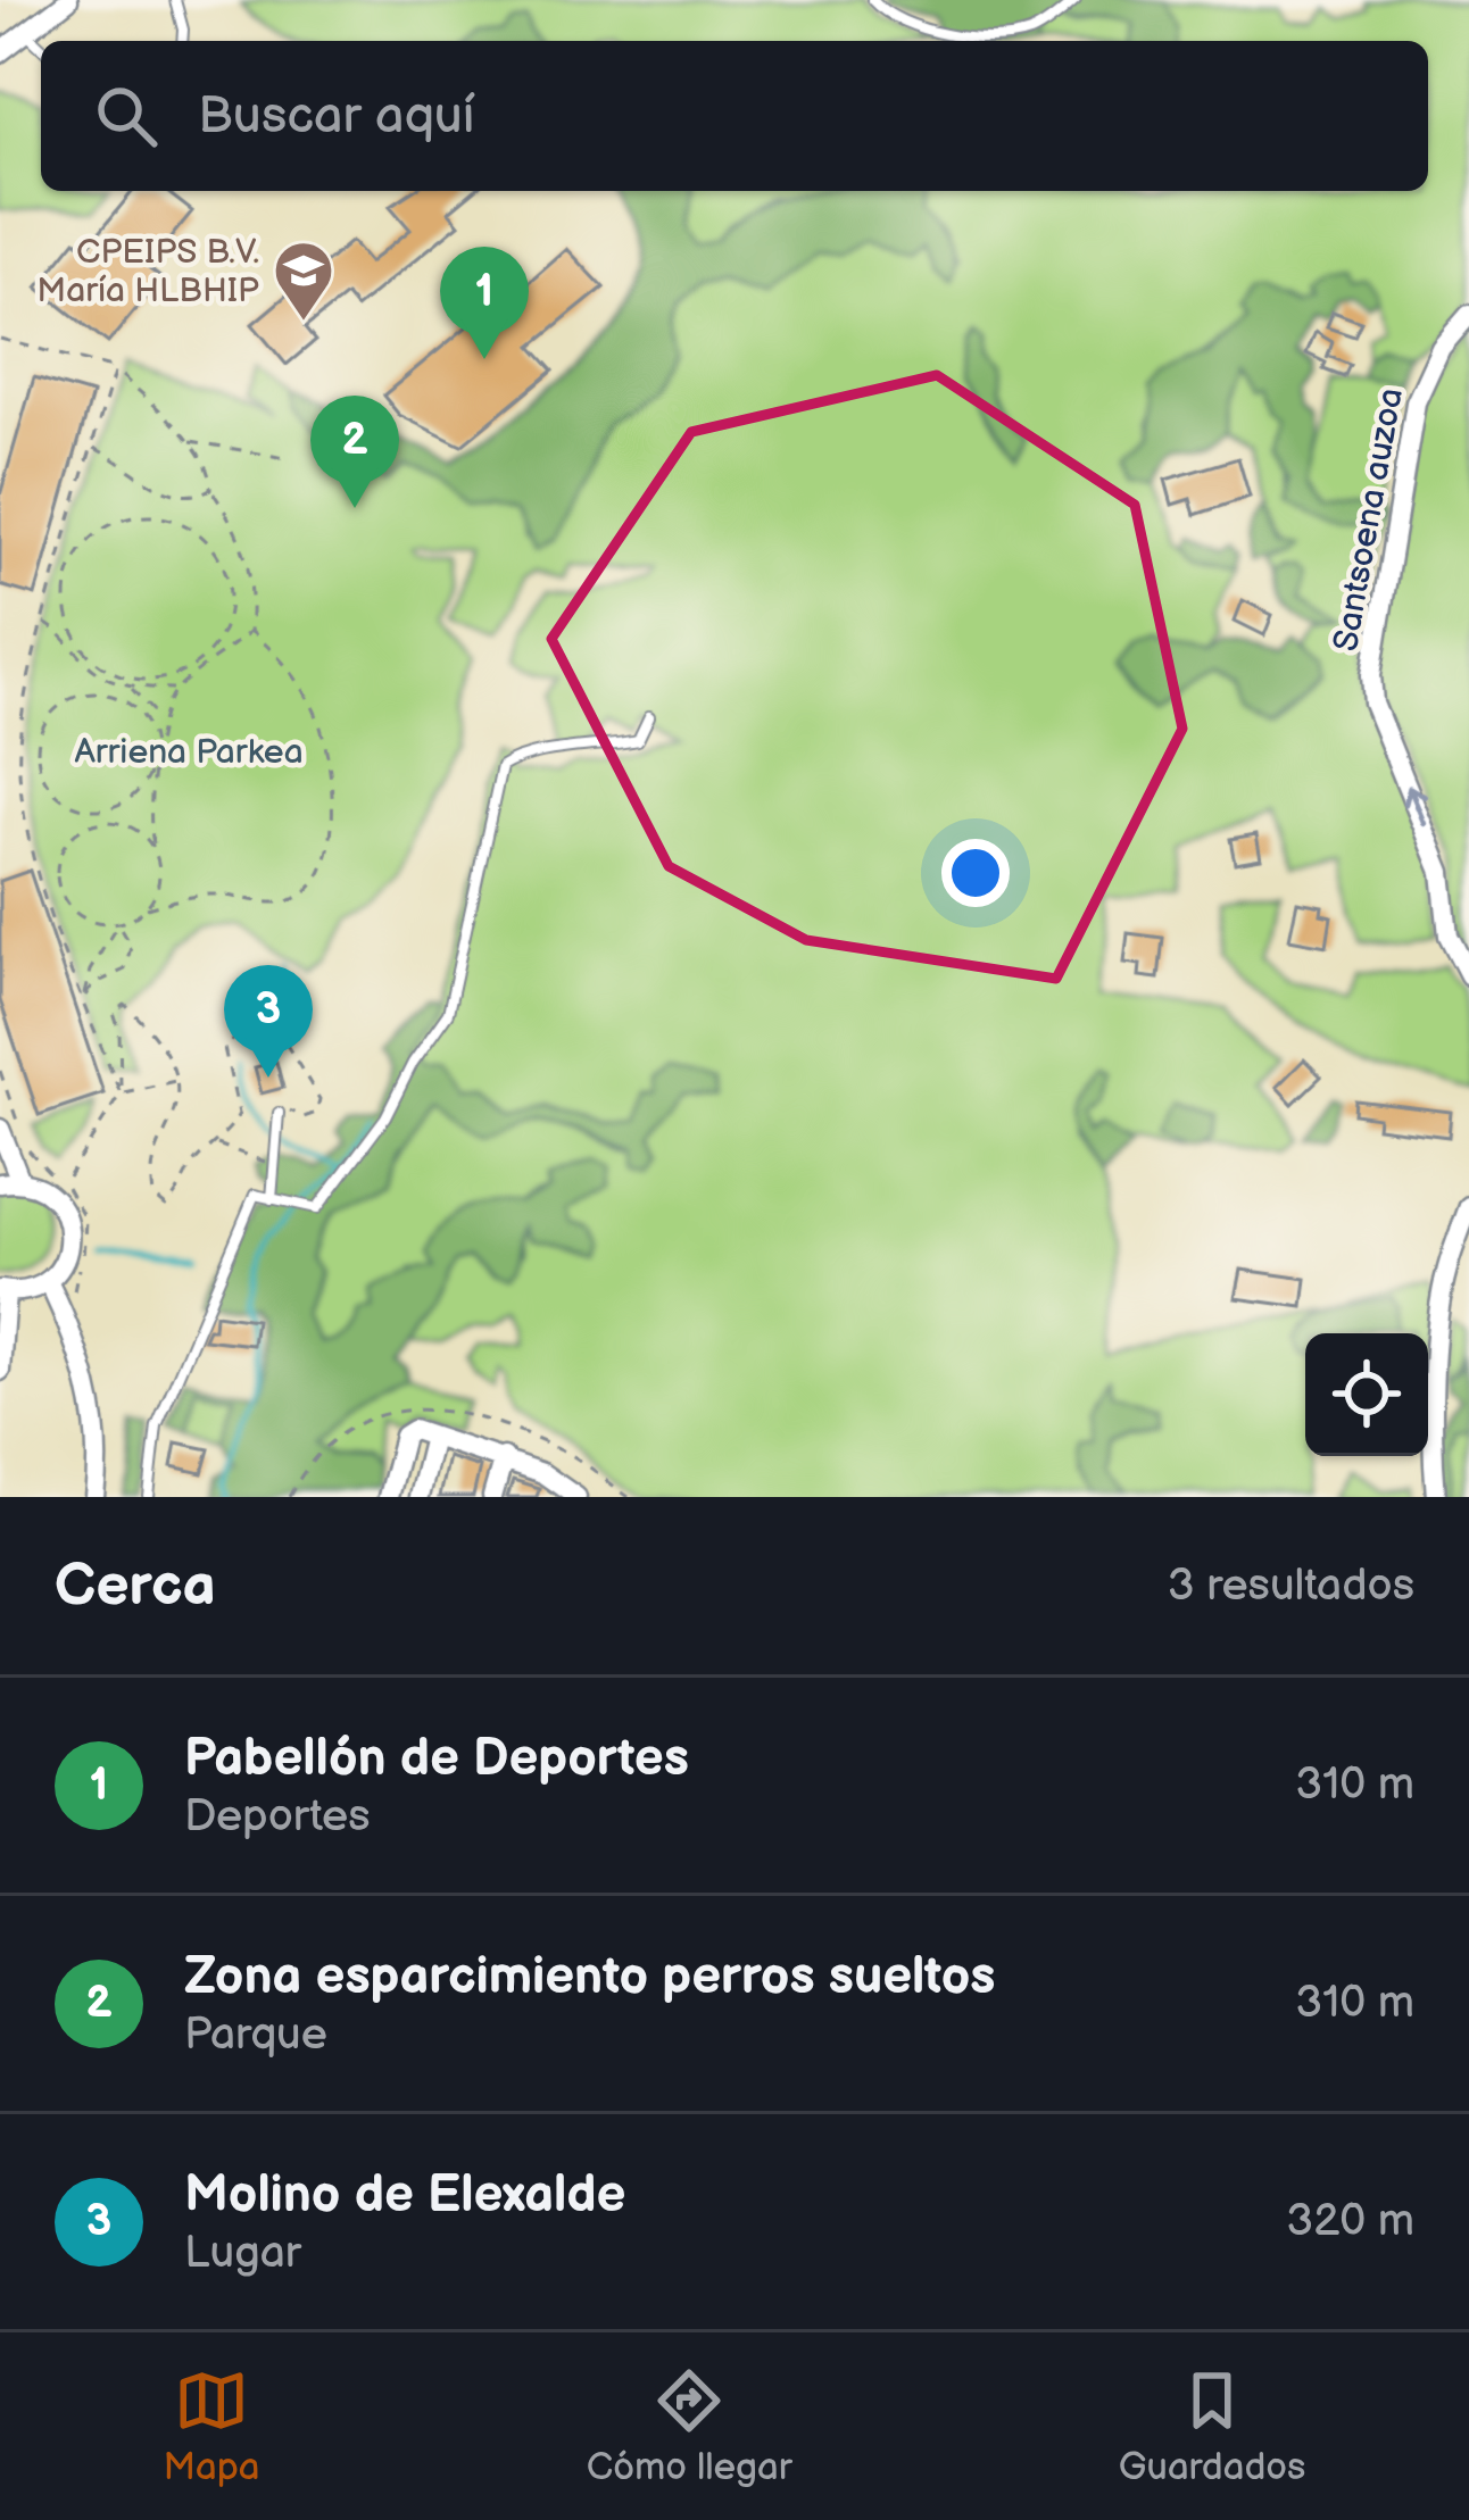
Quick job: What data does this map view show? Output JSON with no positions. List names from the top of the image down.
{
  "streets": {
    "street": ["Santsoena auzoa"]
  },
  "one_way": ["Santsoena auzoa"],
  "parks": ["Arriena Parkea"],
  "places": {
    "school or university": ["CPEIPS B.V. María HLBHIP"]
  },
  "page": {
    "search": "Buscar aquí",
    "pins": ["1", "2", "3"],
    "heading": ["Cerca", "3 resultados"],
    "list": [
      {
        "mark": "1",
        "name": "Pabellón de Deportes",
        "note": "Deportes",
        "value": "310 m"
      },
      {
        "mark": "2",
        "name": "Zona esparcimiento perros sueltos",
        "note": "Parque",
        "value": "310 m"
      },
      {
        "mark": "3",
        "name": "Molino de Elexalde",
        "note": "Lugar",
        "value": "320 m"
      }
    ],
    "nav": ["Mapa", "Cómo llegar", "Guardados"]
  }
}
